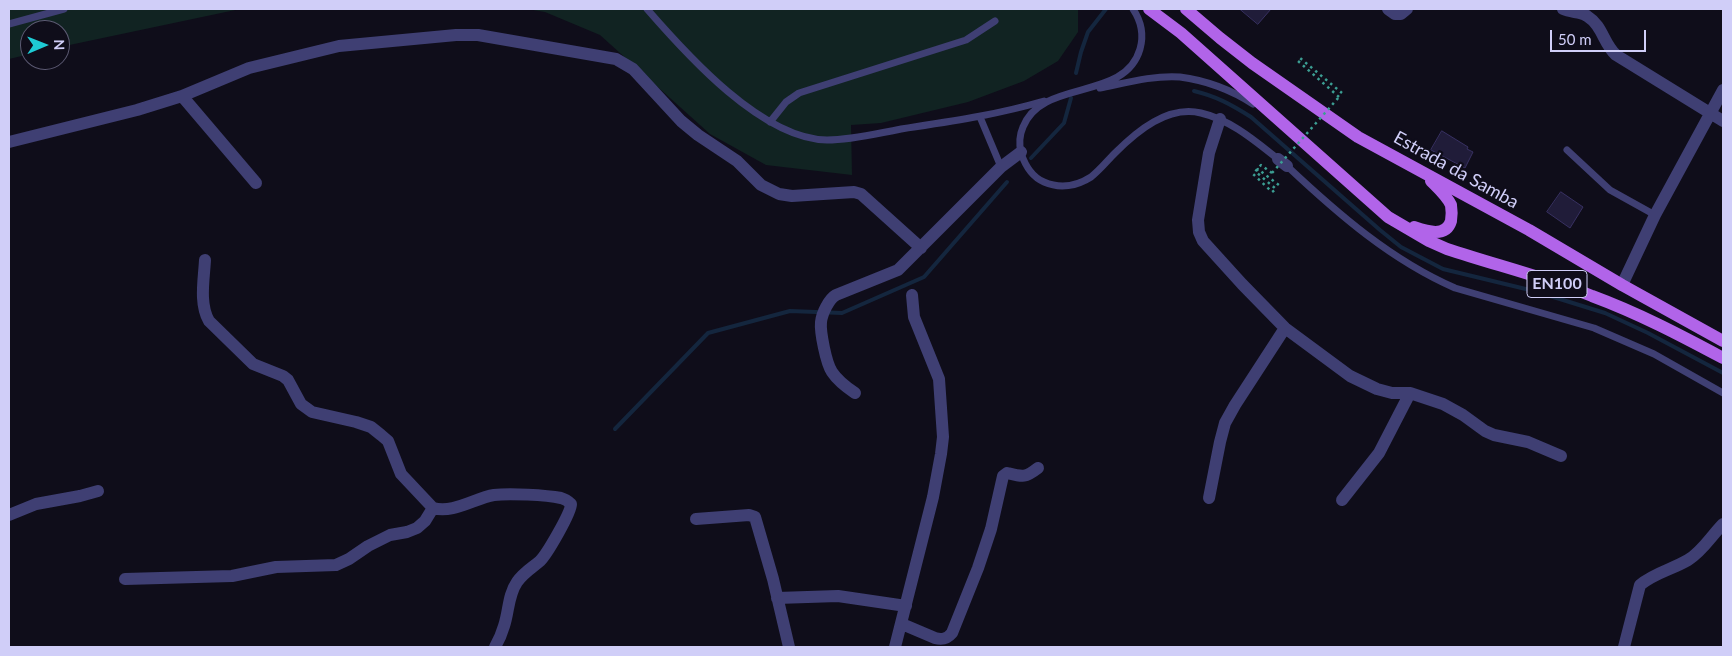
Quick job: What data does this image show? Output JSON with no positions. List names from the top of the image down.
{
  "streets": {
    "main road": ["Estrada da Samba", "EN100"]
  },
  "scale_bar": "50 m",
  "north": "right"
}
